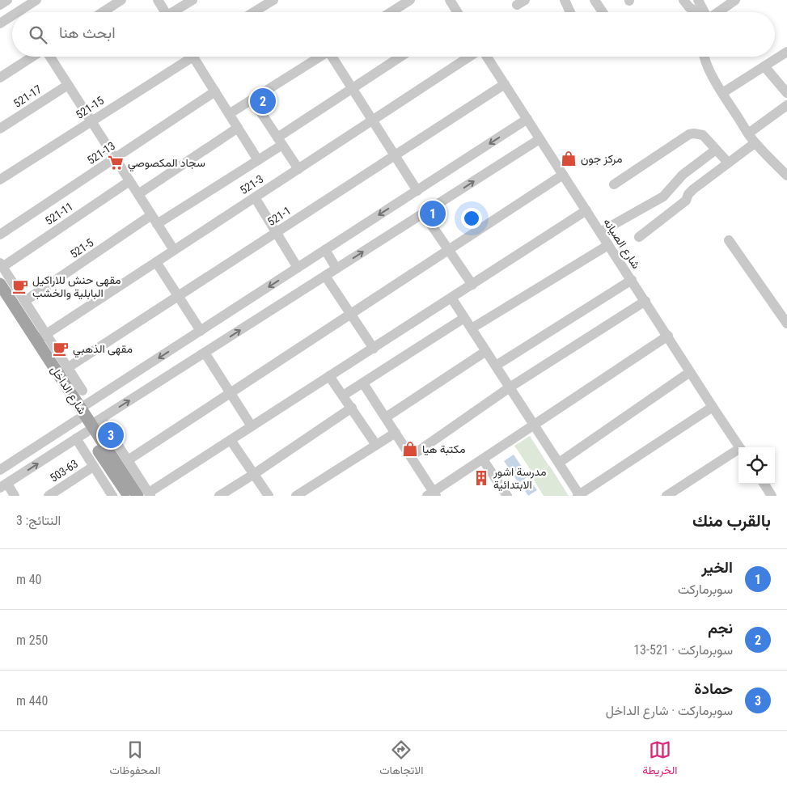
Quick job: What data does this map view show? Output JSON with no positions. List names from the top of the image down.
{
  "streets": {
    "main road": ["شارع الداخل"],
    "street": [
      "521-17",
      "521-15",
      "521-13",
      "521-3",
      "521-11",
      "521-1",
      "شارع الصيانه",
      "521-5",
      "503-63"
    ]
  },
  "crossings": [
    ["521-3", "شارع الداخل"],
    ["521-1", "شارع الصيانه"]
  ],
  "places": {
    "shop": ["مركز جون", "مكتبة هيا"],
    "supermarket": ["سجاد المكصوصي"],
    "cafe": ["مقهى حنش للاراكيل البابلية والخشب", "مقهى الذهبي"],
    "building": ["مدرسة اشور الابتدائية"]
  },
  "page": {
    "search": "ابحث هنا",
    "pins": ["2", "1", "3"],
    "heading": ["بالقرب منك", "النتائج: 3"],
    "list": [
      {
        "mark": "1",
        "name": "الخير",
        "note": "سوبرماركت",
        "value": "40 m"
      },
      {
        "mark": "2",
        "name": "نجم",
        "note": "سوبرماركت · 521-13",
        "value": "250 m"
      },
      {
        "mark": "3",
        "name": "حمادة",
        "note": "سوبرماركت · شارع الداخل",
        "value": "440 m"
      }
    ],
    "nav": ["الخريطة", "الاتجاهات", "المحفوظات"]
  }
}
